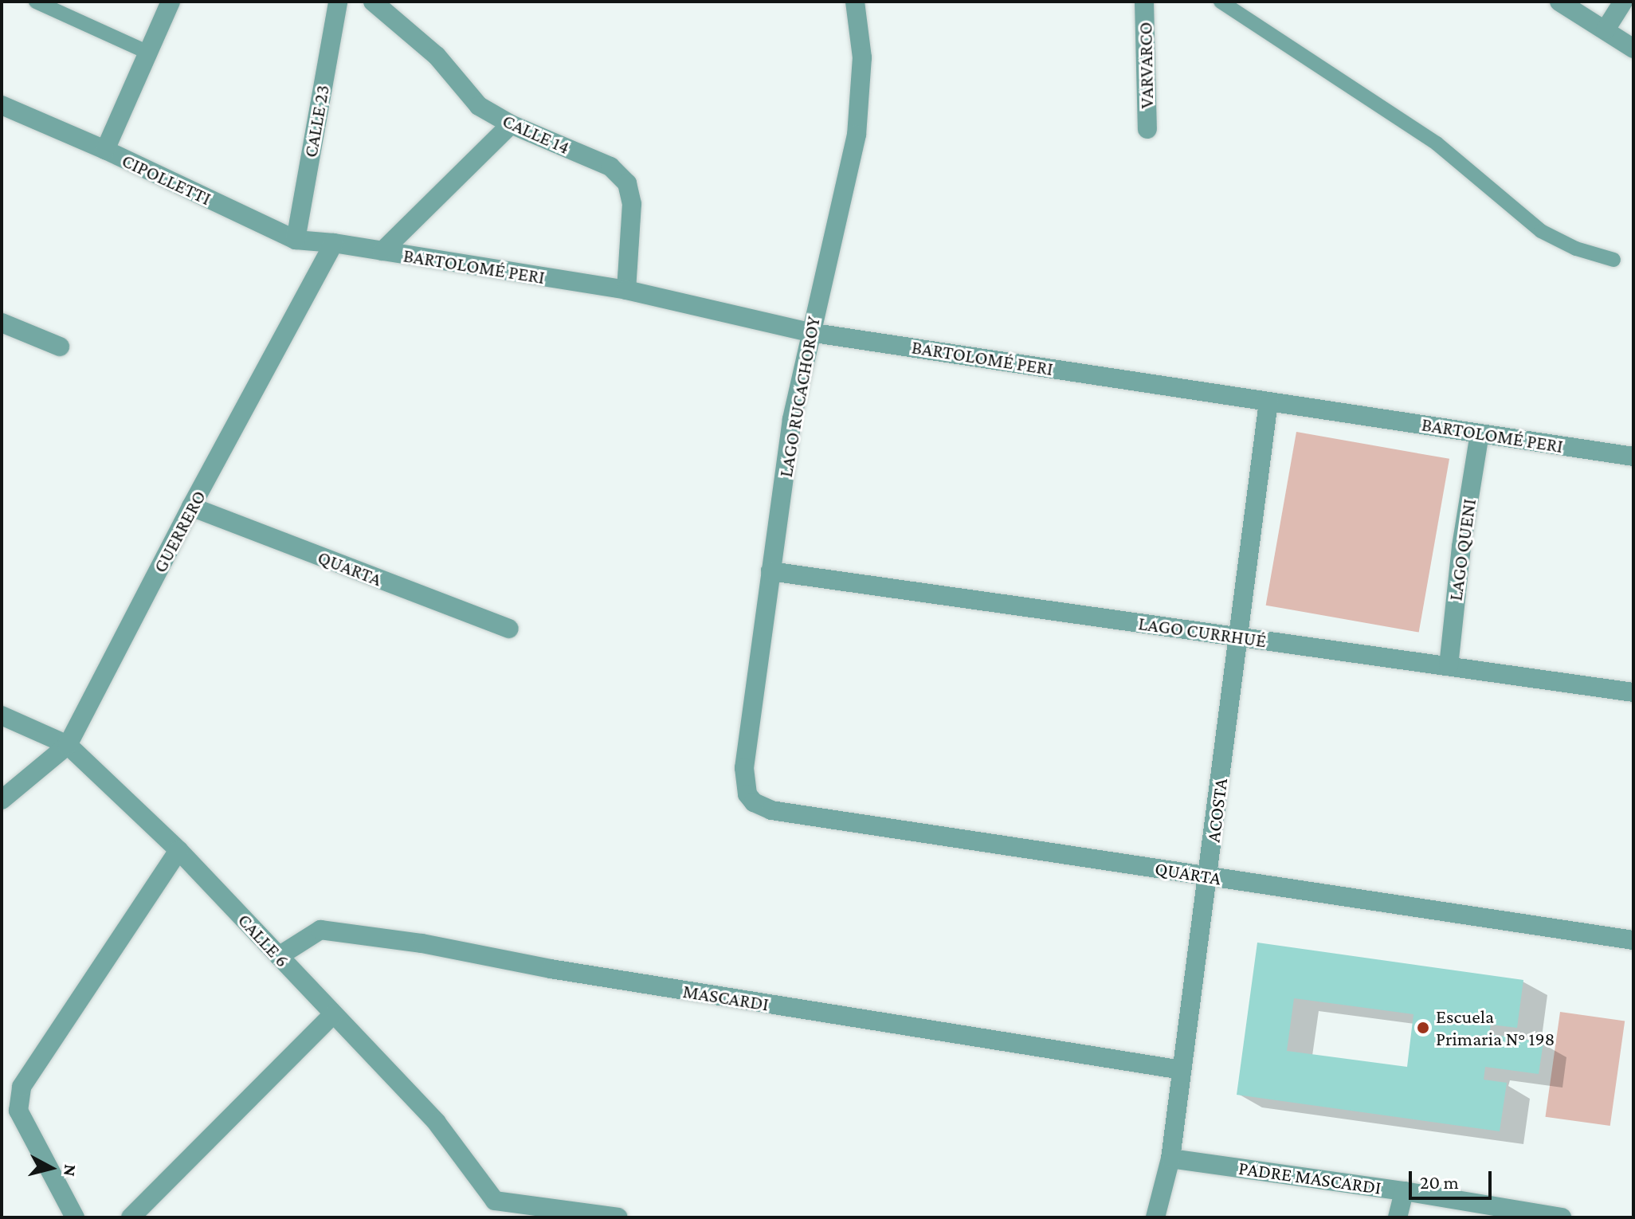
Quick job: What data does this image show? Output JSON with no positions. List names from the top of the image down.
{
  "streets": {
    "street": [
      "VARVARCO",
      "CALLE 23",
      "CALLE 14",
      "CIPOLLETTI",
      "BARTOLOMÉ PERI",
      "LAGO RUCACHOROY",
      "GUERRERO",
      "LAGO QUENI",
      "QUARTA",
      "LAGO CURRHUÉ",
      "ACOSTA",
      "CALLE 6",
      "MASCARDI",
      "PADRE MASCARDI"
    ]
  },
  "crossings": [
    ["CALLE 23", "CIPOLLETTI"],
    ["CALLE 14", "BARTOLOMÉ PERI"],
    ["CIPOLLETTI", "BARTOLOMÉ PERI"],
    ["CIPOLLETTI", "GUERRERO"],
    ["BARTOLOMÉ PERI", "LAGO RUCACHOROY"],
    ["BARTOLOMÉ PERI", "GUERRERO"],
    ["BARTOLOMÉ PERI", "LAGO QUENI"],
    ["BARTOLOMÉ PERI", "ACOSTA"],
    ["LAGO RUCACHOROY", "QUARTA"],
    ["LAGO RUCACHOROY", "LAGO CURRHUÉ"],
    ["GUERRERO", "QUARTA"],
    ["GUERRERO", "CALLE 6"],
    ["LAGO QUENI", "LAGO CURRHUÉ"],
    ["QUARTA", "ACOSTA"],
    ["LAGO CURRHUÉ", "ACOSTA"],
    ["ACOSTA", "MASCARDI"],
    ["ACOSTA", "PADRE MASCARDI"],
    ["CALLE 6", "MASCARDI"]
  ],
  "places": ["Escuela Primaria N° 198"],
  "scale_bar": "20 m",
  "north": "right"
}
